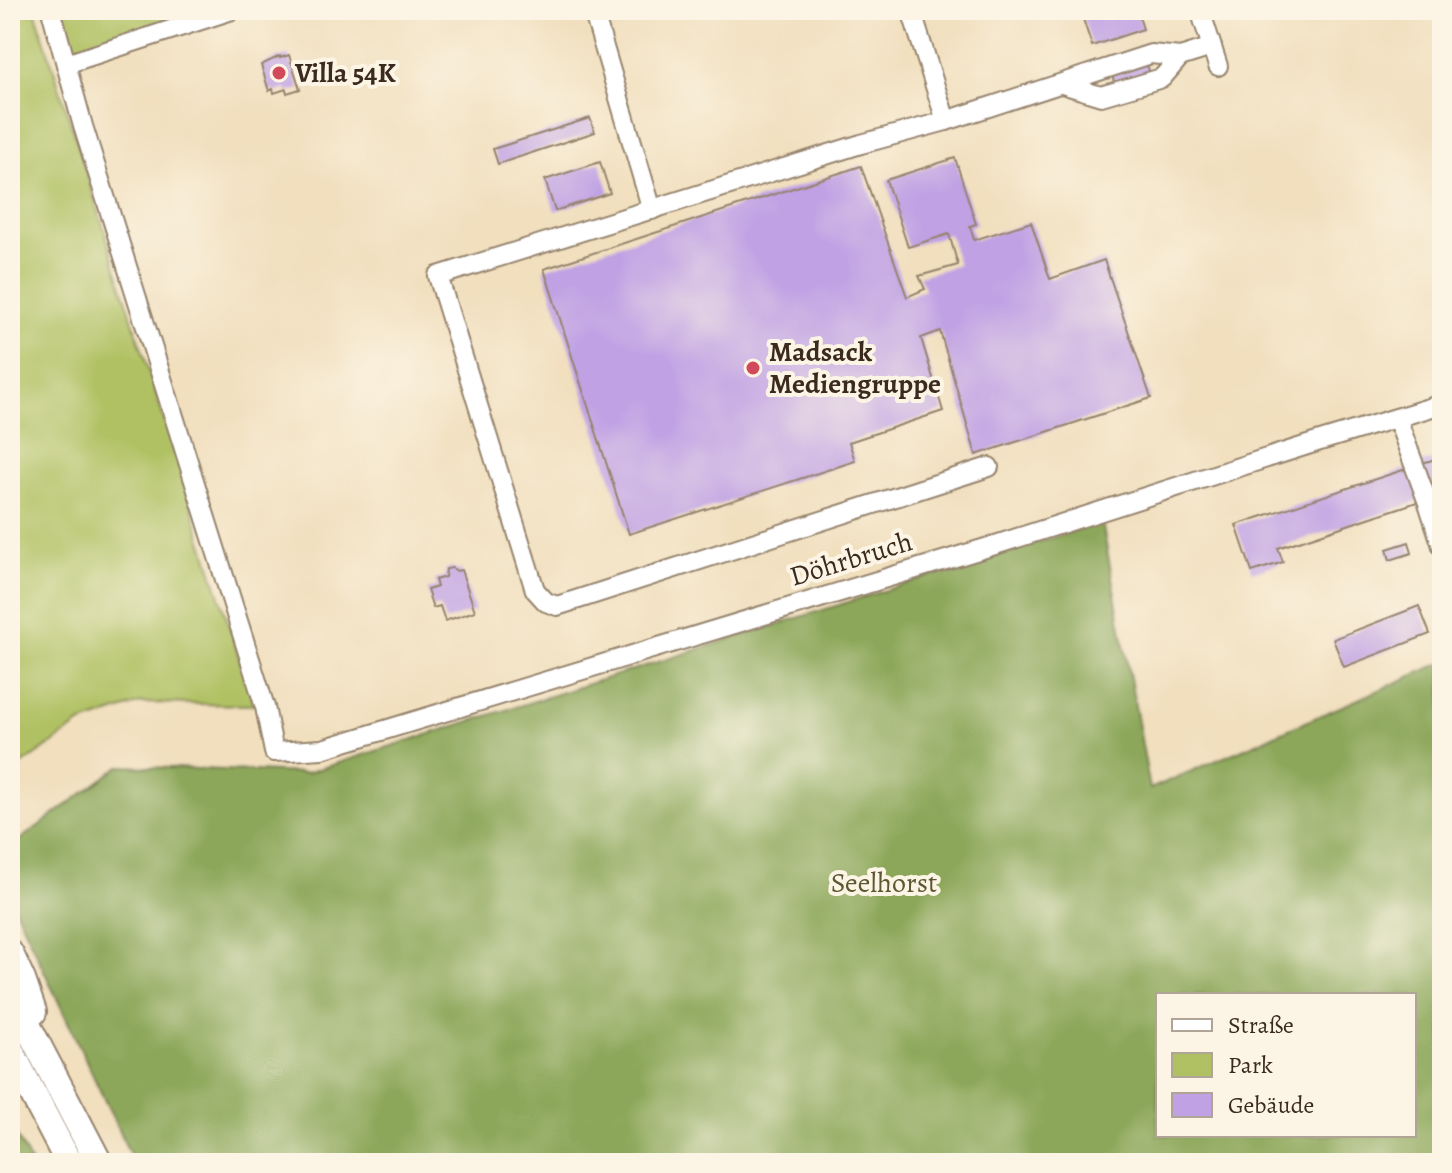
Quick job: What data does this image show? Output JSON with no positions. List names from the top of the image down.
{
  "streets": {
    "street": ["Döhrbruch"]
  },
  "parks": ["Seelhorst"],
  "places": ["Villa 54K", "Madsack Mediengruppe"],
  "legend": ["Straße", "Park", "Gebäude"]
}
